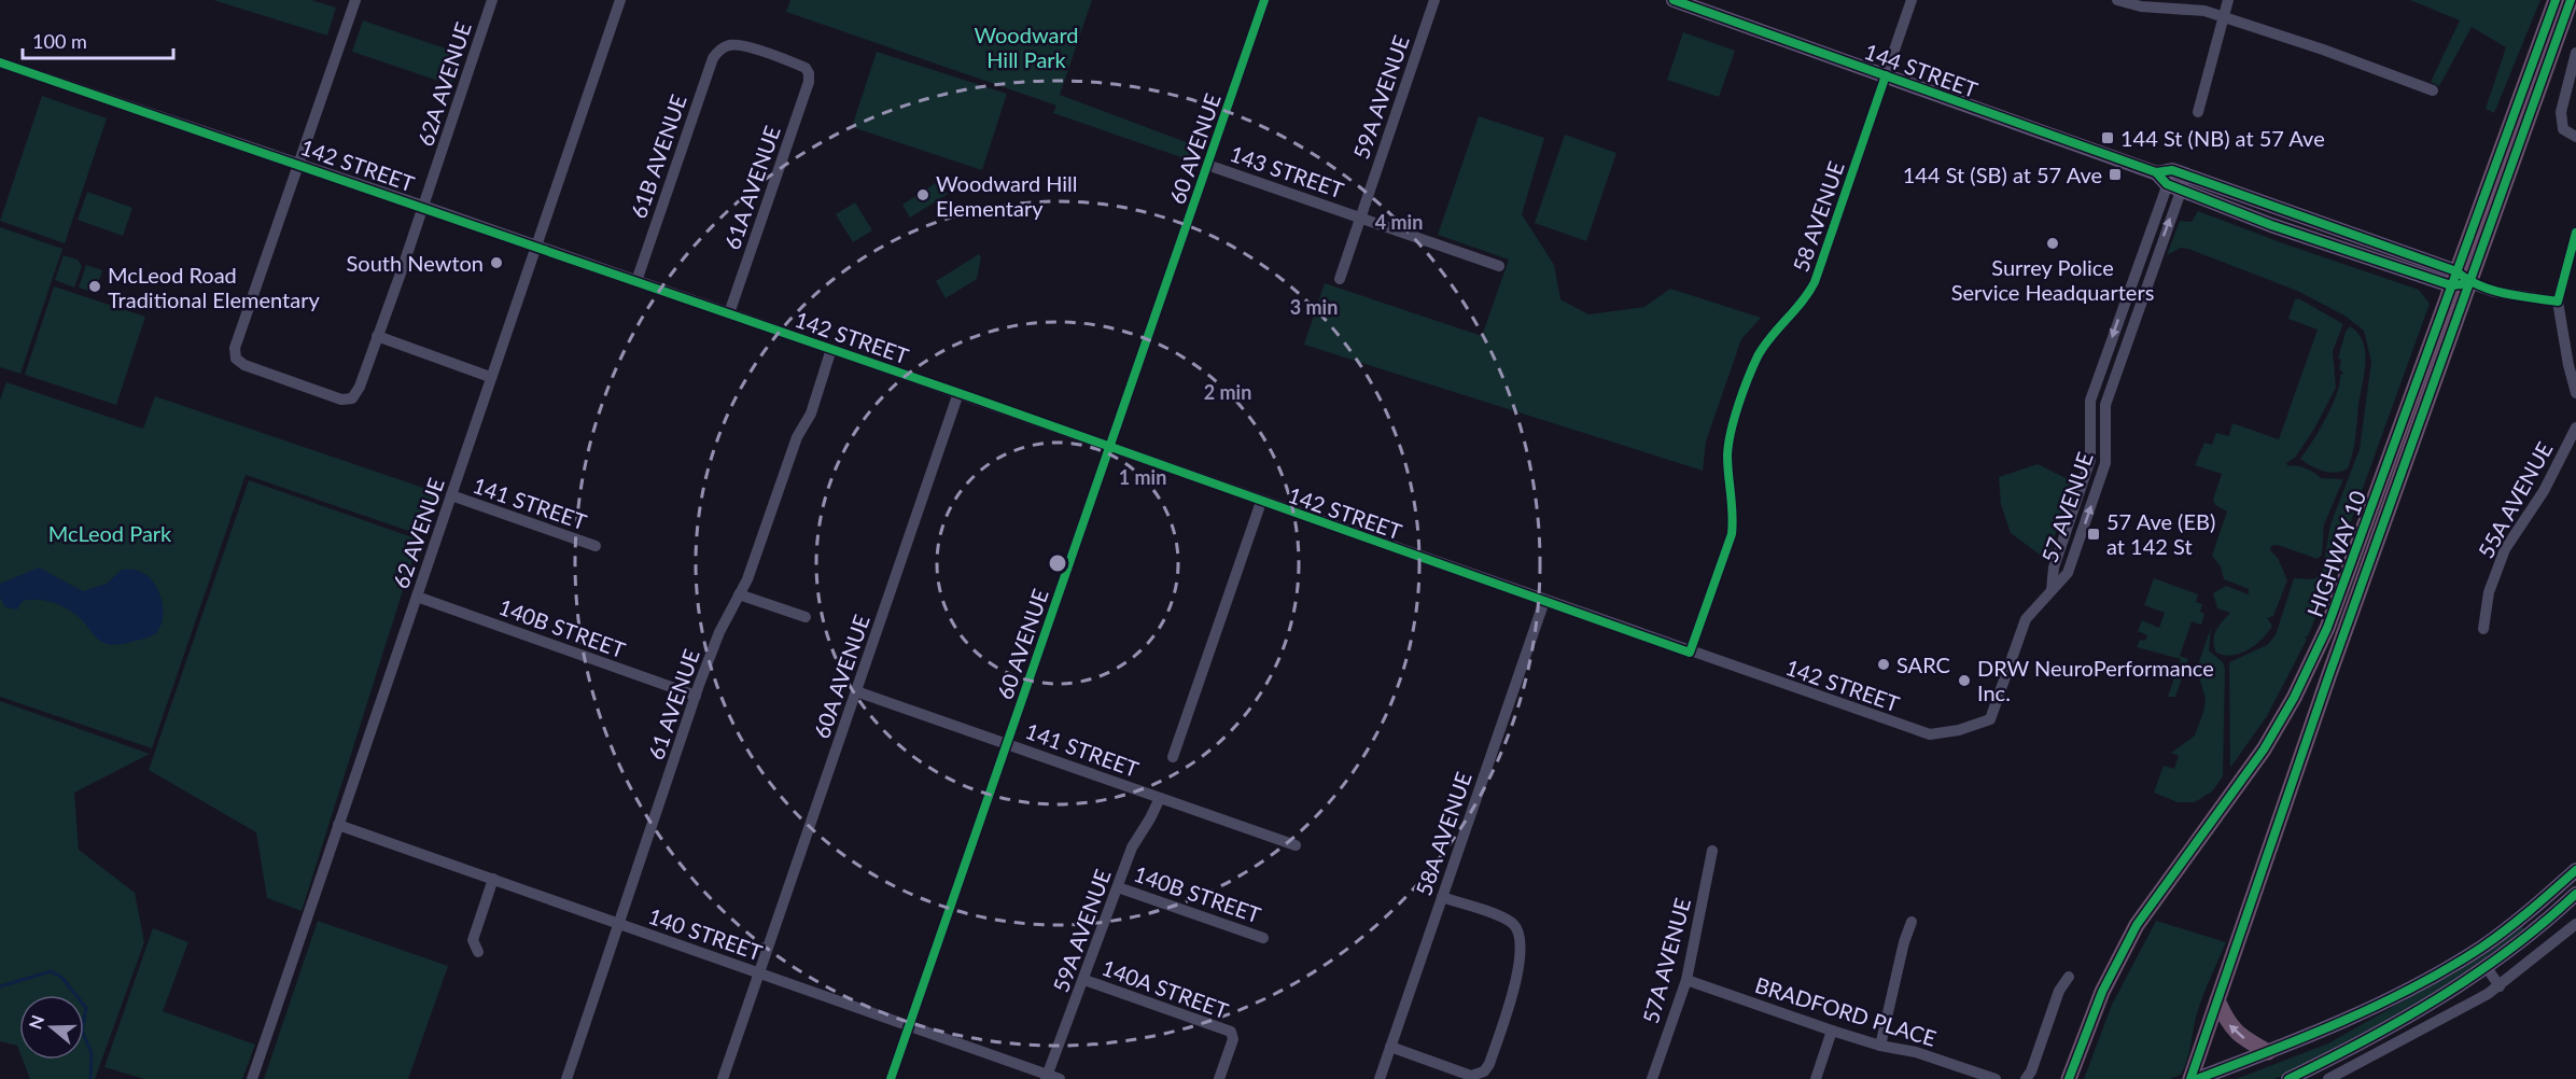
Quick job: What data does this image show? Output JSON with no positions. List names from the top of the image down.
{
  "streets": {
    "highway": ["HIGHWAY 10"],
    "main road": ["144 STREET"],
    "street": [
      "62A AVENUE",
      "59A AVENUE",
      "60 AVENUE",
      "61B AVENUE",
      "142 STREET",
      "143 STREET",
      "61A AVENUE",
      "58 AVENUE",
      "55A AVENUE",
      "141 STREET",
      "57 AVENUE",
      "62 AVENUE",
      "140B STREET",
      "60A AVENUE",
      "61 AVENUE",
      "58A AVENUE",
      "140 STREET",
      "57A AVENUE",
      "140A STREET",
      "BRADFORD PLACE"
    ]
  },
  "crossings": [
    ["144 STREET", "58 AVENUE"],
    ["144 STREET", "57 AVENUE"],
    ["144 STREET", "HIGHWAY 10"],
    ["62A AVENUE", "142 STREET"],
    ["59A AVENUE", "143 STREET"],
    ["59A AVENUE", "141 STREET"],
    ["59A AVENUE", "140B STREET"],
    ["59A AVENUE", "140 STREET"],
    ["59A AVENUE", "140A STREET"],
    ["60 AVENUE", "142 STREET"],
    ["60 AVENUE", "143 STREET"],
    ["60 AVENUE", "141 STREET"],
    ["60 AVENUE", "140 STREET"],
    ["61B AVENUE", "142 STREET"],
    ["61B AVENUE", "61A AVENUE"],
    ["142 STREET", "61A AVENUE"],
    ["142 STREET", "58 AVENUE"],
    ["142 STREET", "57 AVENUE"],
    ["142 STREET", "62 AVENUE"],
    ["142 STREET", "60A AVENUE"],
    ["142 STREET", "61 AVENUE"],
    ["142 STREET", "58A AVENUE"],
    ["141 STREET", "62 AVENUE"],
    ["141 STREET", "60A AVENUE"],
    ["62 AVENUE", "140B STREET"],
    ["62 AVENUE", "140 STREET"],
    ["140B STREET", "61 AVENUE"],
    ["60A AVENUE", "140 STREET"],
    ["61 AVENUE", "140 STREET"],
    ["57A AVENUE", "BRADFORD PLACE"]
  ],
  "parks": ["Woodward Hill Park", "McLeod Park"],
  "places": {
    "transit": ["144 St (NB) at 57 Ave", "144 St (SB) at 57 Ave", "57 Ave (EB) at 142 St"],
    "other": [
      "Woodward Hill Elementary",
      "Surrey Police Service Headquarters",
      "South Newton",
      "McLeod Road Traditional Elementary",
      "SARC",
      "DRW NeuroPerformance Inc."
    ]
  },
  "scale_bar": "100 m",
  "north": "left",
  "rings": [
    "4 min",
    "3 min",
    "2 min",
    "1 min"
  ]
}
